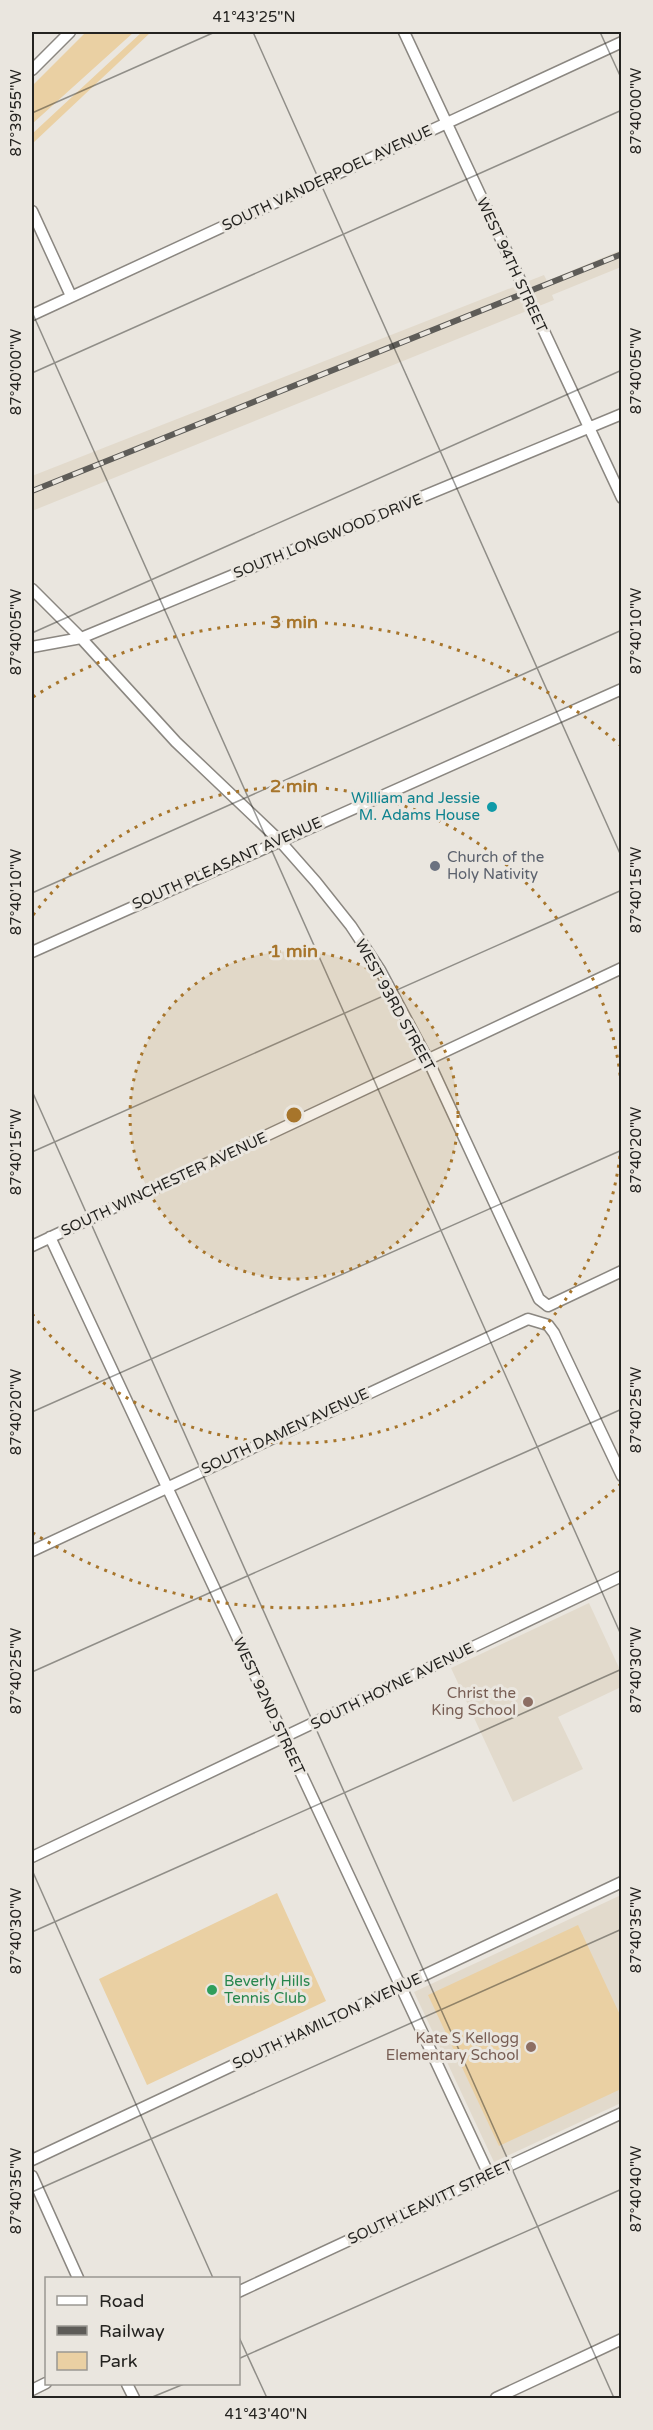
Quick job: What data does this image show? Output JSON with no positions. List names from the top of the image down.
{
  "streets": {
    "street": [
      "SOUTH VANDERPOEL AVENUE",
      "WEST 94TH STREET",
      "SOUTH LONGWOOD DRIVE",
      "SOUTH PLEASANT AVENUE",
      "WEST 93RD STREET",
      "SOUTH WINCHESTER AVENUE",
      "SOUTH DAMEN AVENUE",
      "SOUTH HOYNE AVENUE",
      "WEST 92ND STREET",
      "SOUTH HAMILTON AVENUE",
      "SOUTH LEAVITT STREET"
    ]
  },
  "crossings": [
    ["SOUTH VANDERPOEL AVENUE", "WEST 94TH STREET"],
    ["WEST 94TH STREET", "SOUTH LONGWOOD DRIVE"],
    ["SOUTH LONGWOOD DRIVE", "WEST 93RD STREET"],
    ["SOUTH PLEASANT AVENUE", "WEST 93RD STREET"],
    ["WEST 93RD STREET", "SOUTH WINCHESTER AVENUE"],
    ["SOUTH WINCHESTER AVENUE", "WEST 92ND STREET"],
    ["SOUTH DAMEN AVENUE", "WEST 92ND STREET"],
    ["SOUTH HOYNE AVENUE", "WEST 92ND STREET"],
    ["WEST 92ND STREET", "SOUTH HAMILTON AVENUE"],
    ["WEST 92ND STREET", "SOUTH LEAVITT STREET"]
  ],
  "places": [
    "William and Jessie M. Adams House",
    "Church of the Holy Nativity",
    "Christ the King School",
    "Beverly Hills Tennis Club",
    "Kate S Kellogg Elementary School"
  ],
  "legend": ["Road", "Railway", "Park"],
  "coordinates": [
    "41°43'25\"N",
    "87°40'00\"W",
    "87°39'55\"W",
    "87°40'05\"W",
    "87°40'10\"W",
    "87°40'15\"W",
    "87°40'20\"W",
    "87°40'25\"W",
    "87°40'30\"W",
    "87°40'35\"W",
    "87°40'40\"W",
    "41°43'40\"N"
  ],
  "rings": ["3 min", "2 min", "1 min"]
}
